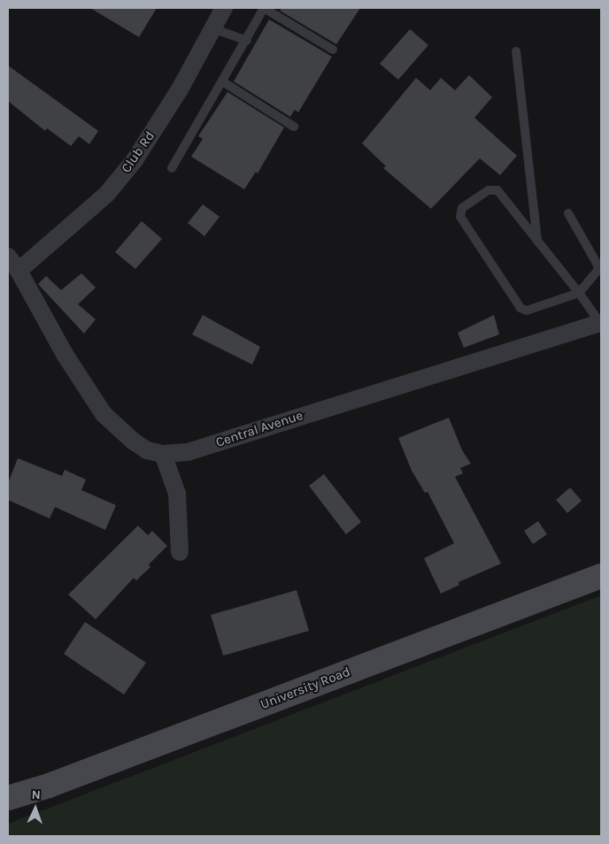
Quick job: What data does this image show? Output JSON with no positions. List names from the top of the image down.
{
  "streets": {
    "main road": ["University Road"],
    "street": ["Club Rd", "Central Avenue"]
  },
  "crossings": [
    ["Club Rd", "Central Avenue"]
  ],
  "north": "top"
}
